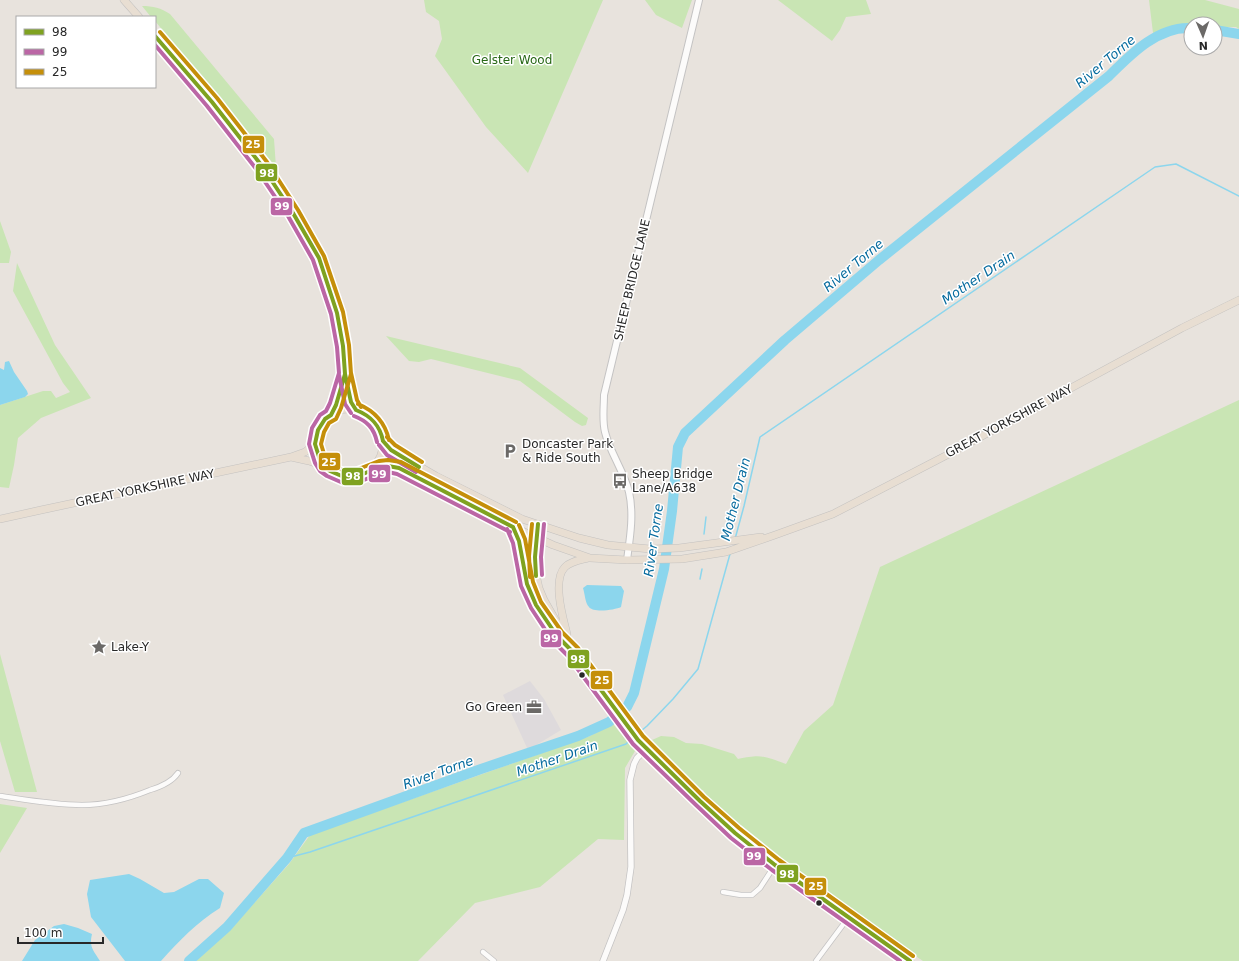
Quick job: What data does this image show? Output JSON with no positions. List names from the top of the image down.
{
  "streets": {
    "highway": ["GREAT YORKSHIRE WAY"],
    "main road": ["SHEEP BRIDGE LANE"]
  },
  "crossings": [
    ["SHEEP BRIDGE LANE", "GREAT YORKSHIRE WAY"]
  ],
  "water": ["River Torne", "Mother Drain"],
  "parks": ["Gelster Wood"],
  "places": {
    "parking": ["Doncaster Park & Ride South"],
    "bus stop": ["Sheep Bridge Lane/A638"],
    "place": ["Lake-Y"],
    "office": ["Go Green"]
  },
  "lines": ["transit line 25", "transit line 98", "transit line 99"],
  "legend": ["98", "99", "25"],
  "scale_bar": "100 m",
  "north": "bottom"
}
